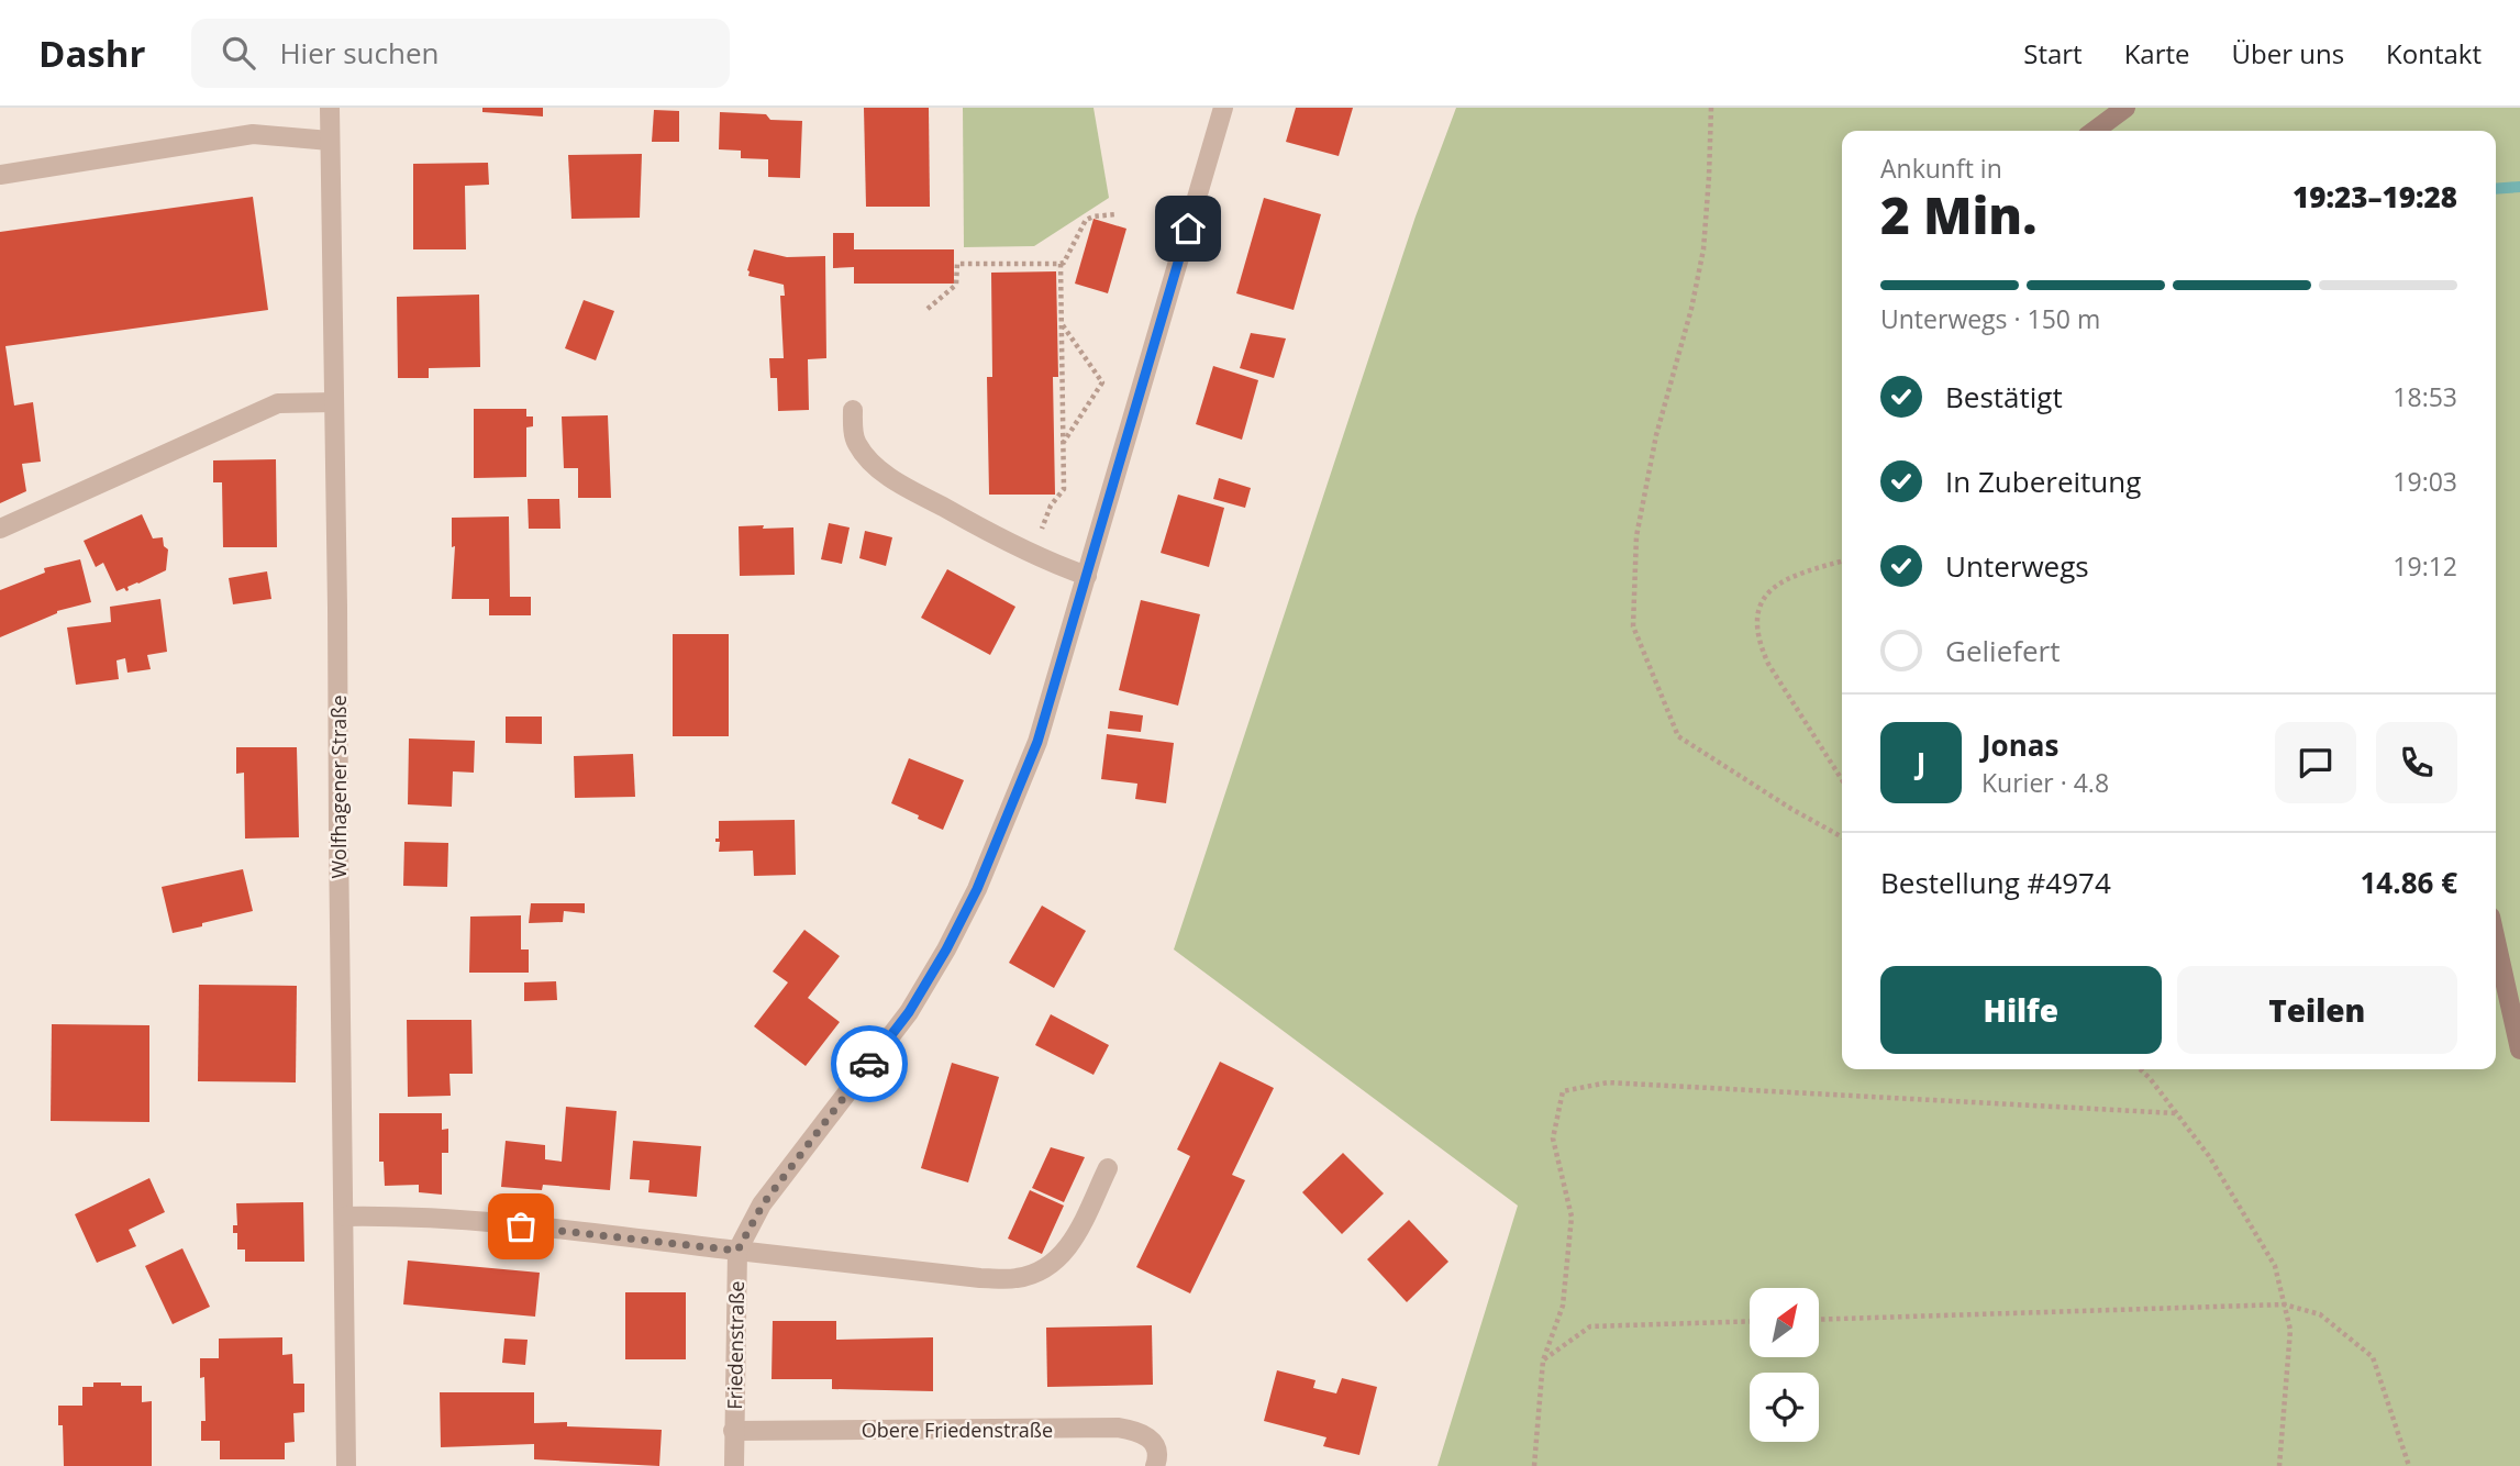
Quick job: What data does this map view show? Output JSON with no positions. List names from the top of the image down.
{
  "streets": {
    "street": ["Wolfhagener Straße", "Friedenstraße", "Obere Friedenstraße"]
  },
  "crossings": [
    ["Friedenstraße", "Obere Friedenstraße"]
  ],
  "north": "top right",
  "page": {
    "header": "Dashr",
    "search": "Hier suchen",
    "nav": [
      "Start",
      "Karte",
      "Über uns",
      "Kontakt"
    ],
    "heading": ["2 Min.", "Ankunft in", "19:23–19:28"],
    "panel": [
      "Jonas",
      "Kurier · 4.8",
      "Bestellung #4974",
      "14.86 €"
    ],
    "bar": "Unterwegs · 150 m",
    "list": [
      ["Bestätigt", "18:53"],
      ["In Zubereitung", "19:03"],
      ["Unterwegs", "19:12"],
      "Geliefert"
    ],
    "round": "J",
    "buttons": ["Hilfe", "Teilen"]
  }
}
